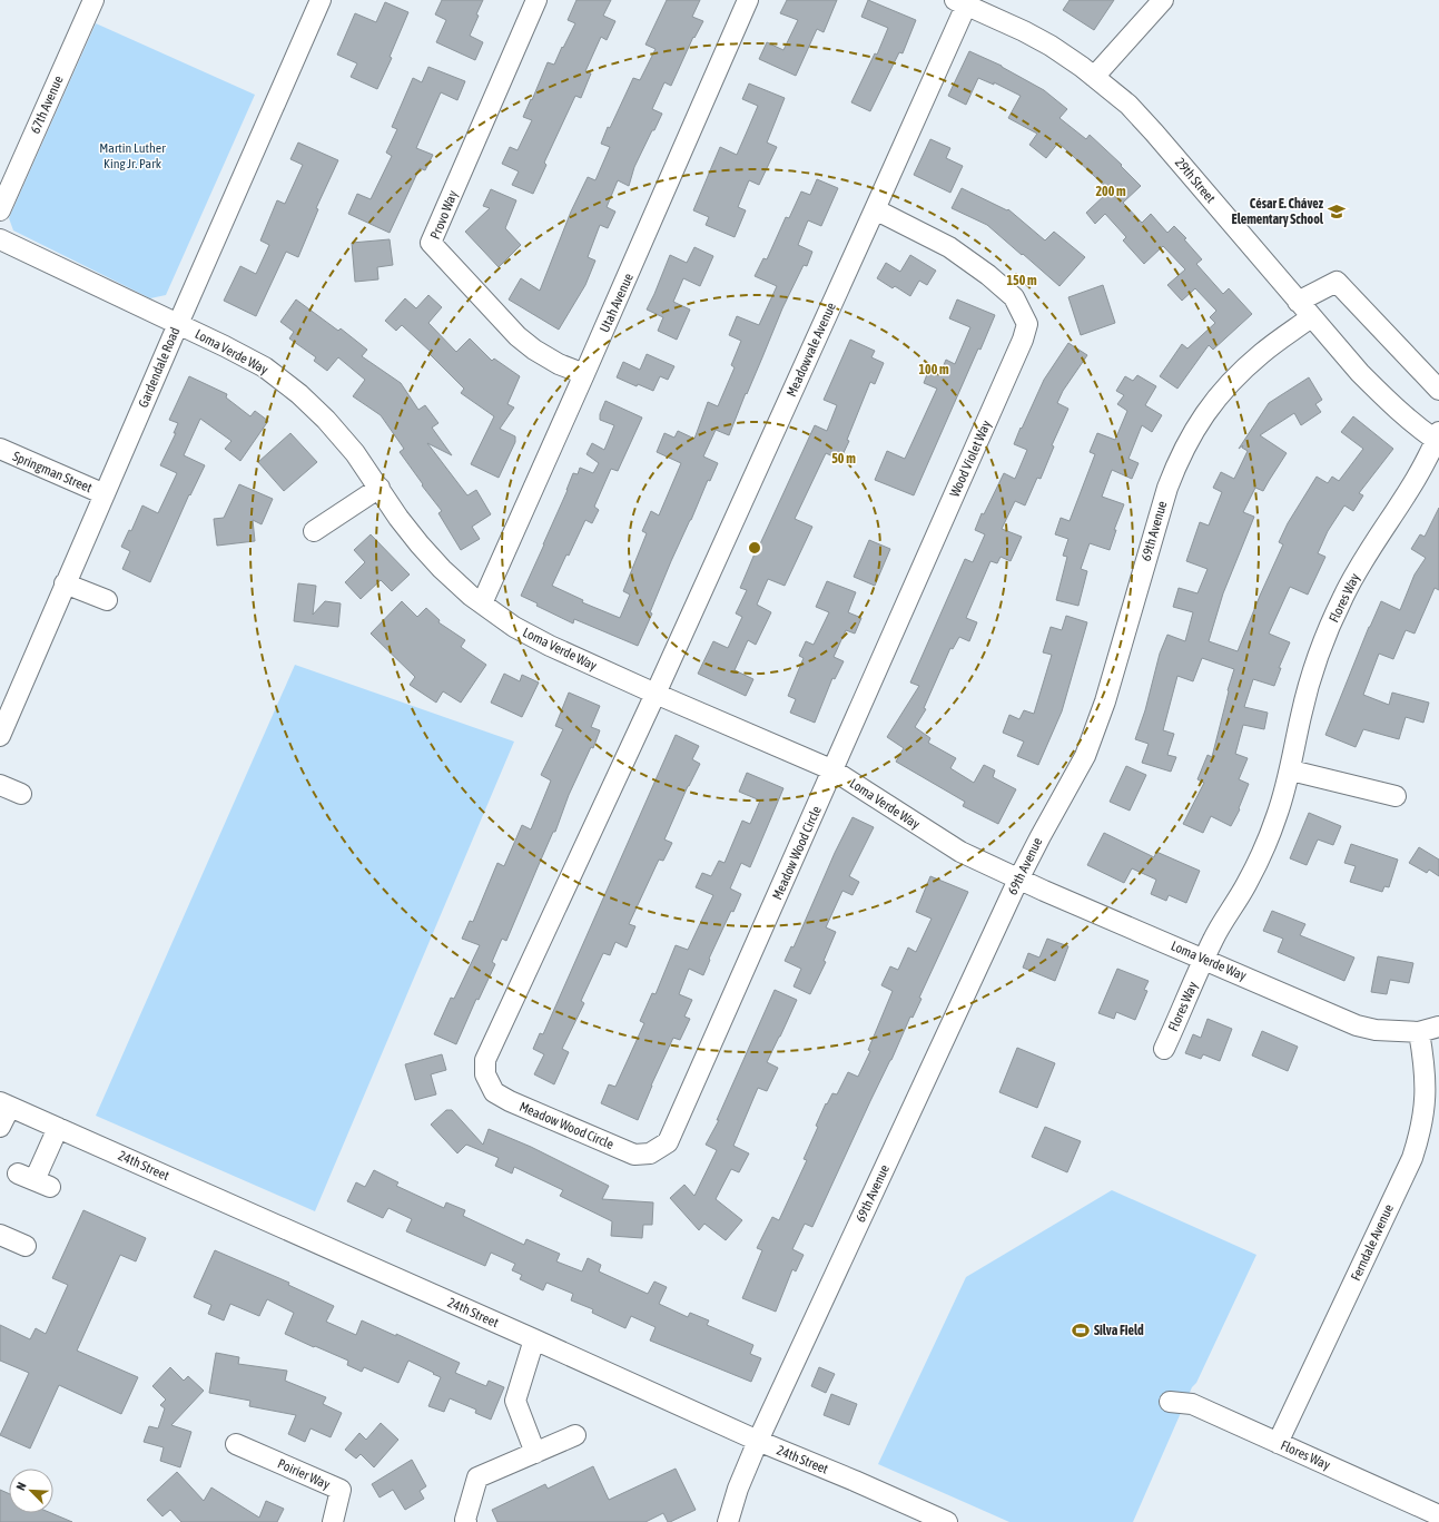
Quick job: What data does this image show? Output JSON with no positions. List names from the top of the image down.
{
  "streets": {
    "street": [
      "67th Avenue",
      "29th Street",
      "Provo Way",
      "Utah Avenue",
      "Meadowvale Avenue",
      "Loma Verde Way",
      "Gardendale Road",
      "Wood Violet Way",
      "Springman Street",
      "69th Avenue",
      "Flores Way",
      "Meadow Wood Circle",
      "24th Street",
      "Ferndale Avenue",
      "Poirier Way"
    ]
  },
  "crossings": [
    ["29th Street", "Meadowvale Avenue"],
    ["29th Street", "69th Avenue"],
    ["29th Street", "Flores Way"],
    ["Provo Way", "Utah Avenue"],
    ["Utah Avenue", "Loma Verde Way"],
    ["Meadowvale Avenue", "Loma Verde Way"],
    ["Meadowvale Avenue", "Wood Violet Way"],
    ["Meadowvale Avenue", "Meadow Wood Circle"],
    ["Loma Verde Way", "Gardendale Road"],
    ["Loma Verde Way", "Wood Violet Way"],
    ["Loma Verde Way", "69th Avenue"],
    ["Loma Verde Way", "Flores Way"],
    ["Loma Verde Way", "Meadow Wood Circle"],
    ["Loma Verde Way", "Ferndale Avenue"],
    ["Gardendale Road", "Springman Street"],
    ["Wood Violet Way", "Meadow Wood Circle"],
    ["69th Avenue", "24th Street"],
    ["Flores Way", "Ferndale Avenue"]
  ],
  "parks": ["Martin Luther King Jr. Park"],
  "places": {
    "school or university": ["César E. Chávez Elementary School"],
    "sports": ["Silva Field"]
  },
  "north": "top left",
  "rings": [
    "200 m",
    "150 m",
    "100 m",
    "50 m"
  ]
}
